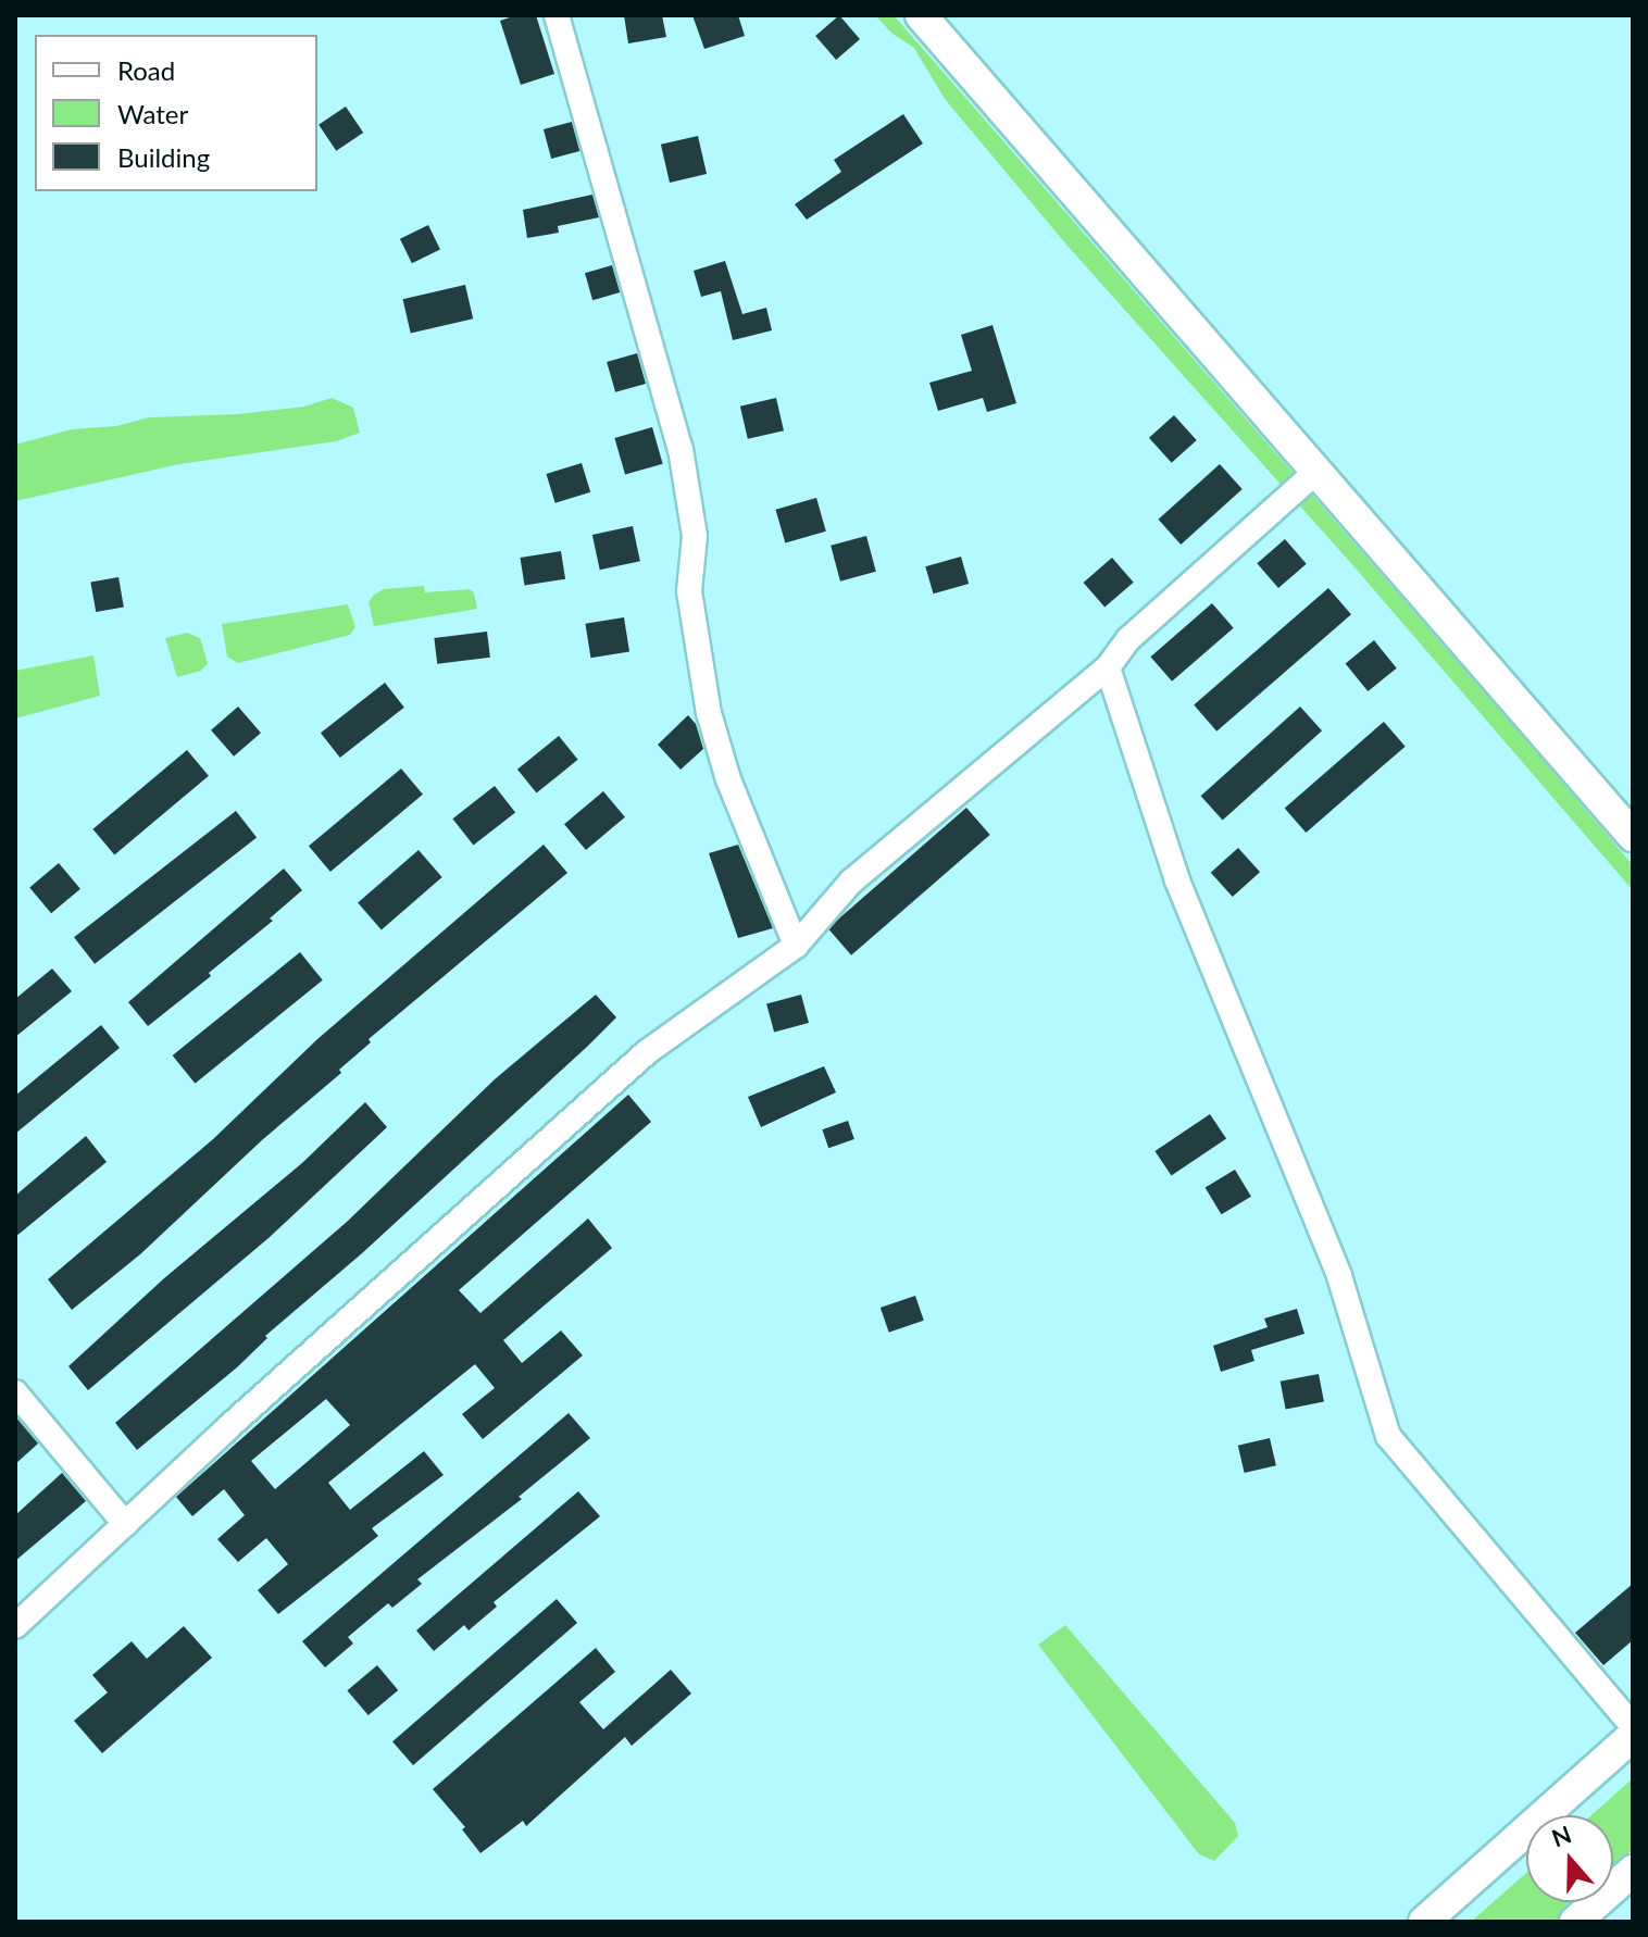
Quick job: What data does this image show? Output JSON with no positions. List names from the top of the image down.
{
  "legend": ["Road", "Water", "Building"],
  "north": "top"
}
